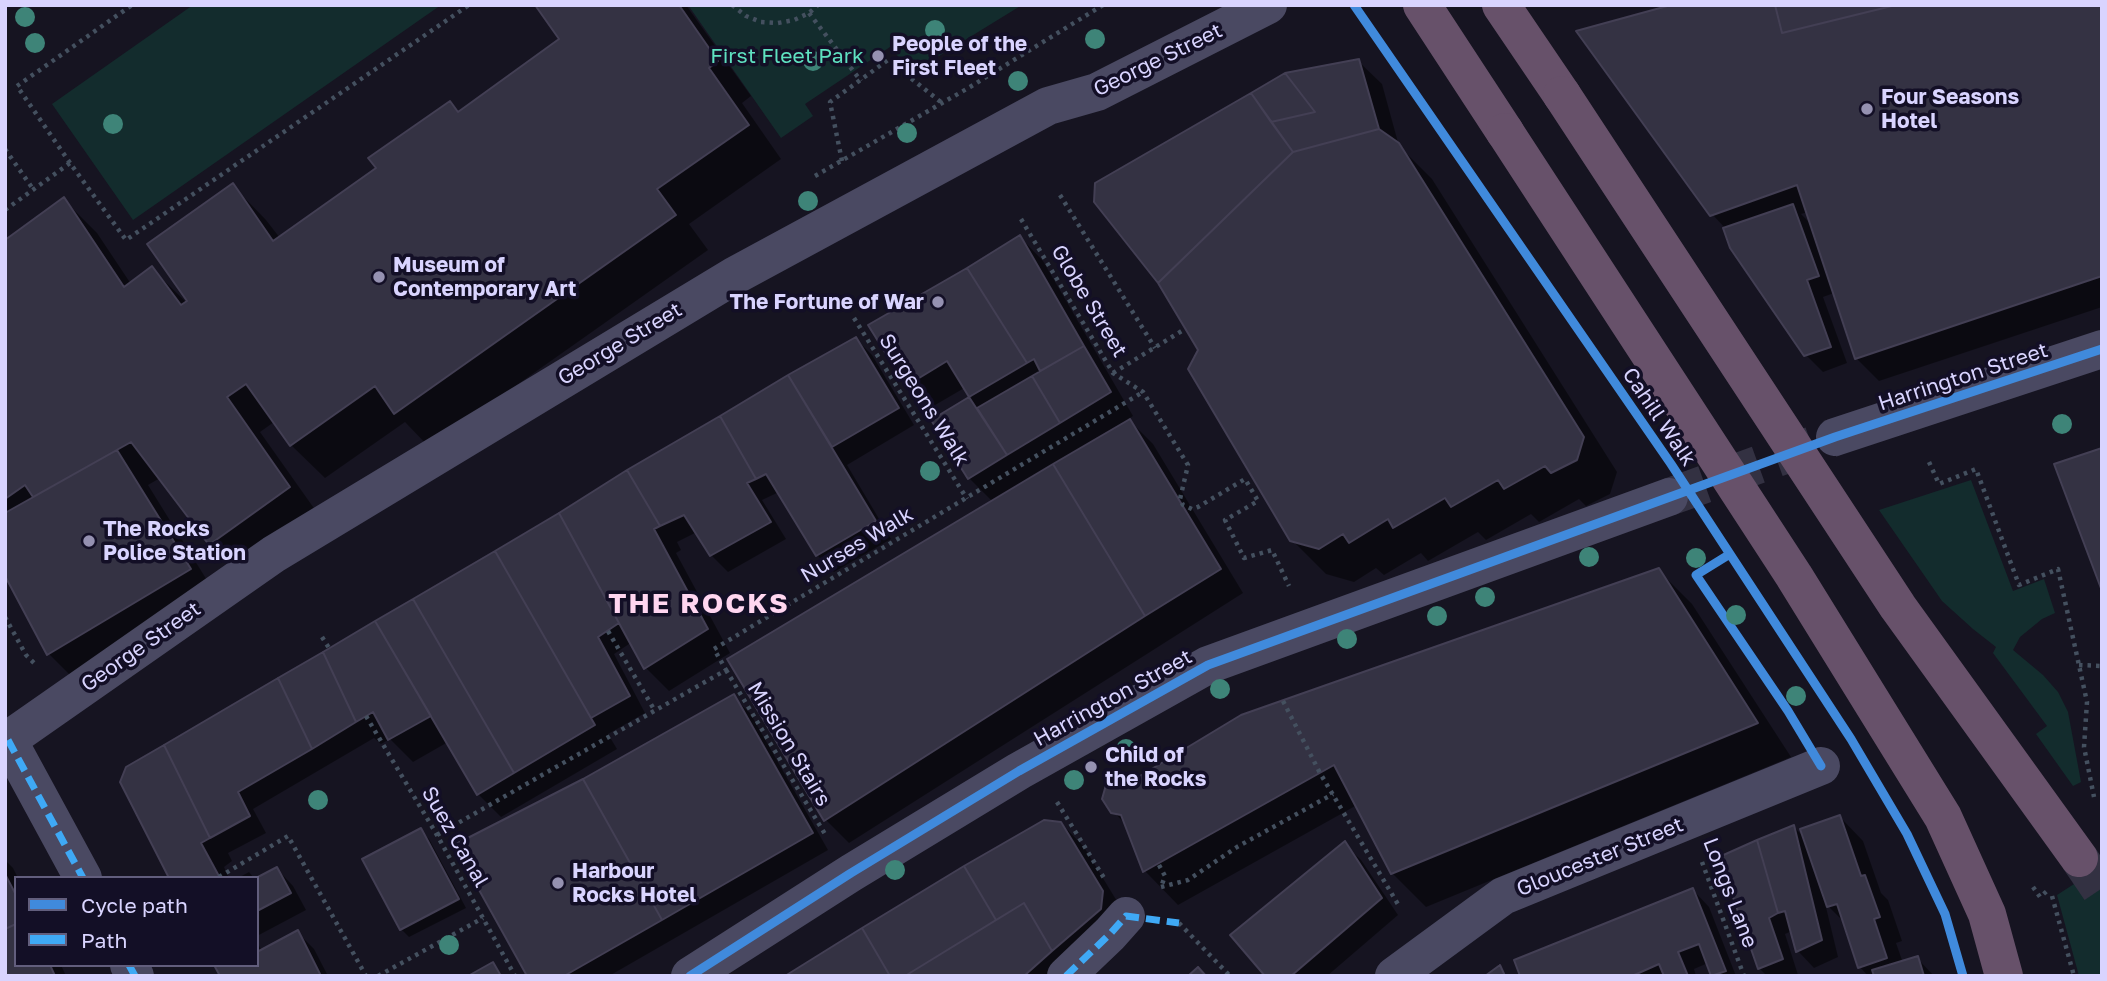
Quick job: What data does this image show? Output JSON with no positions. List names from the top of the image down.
{
  "streets": {
    "street": ["George Street", "Harrington Street", "Gloucester Street"],
    "path": [
      "Globe Street",
      "Surgeons Walk",
      "Nurses Walk",
      "Mission Stairs",
      "Suez Canal",
      "Longs Lane"
    ],
    "cycle path": ["Cahill Walk"]
  },
  "crossings": [
    ["Globe Street", "Nurses Walk"],
    ["Surgeons Walk", "Nurses Walk"],
    ["Nurses Walk", "Mission Stairs"],
    ["Gloucester Street", "Longs Lane"]
  ],
  "districts": ["THE ROCKS"],
  "parks": ["First Fleet Park"],
  "places": [
    "People of the First Fleet",
    "Four Seasons Hotel",
    "Museum of Contemporary Art",
    "The Fortune of War",
    "The Rocks Police Station",
    "Child of the Rocks",
    "Harbour Rocks Hotel"
  ],
  "legend": ["Cycle path", "Path"]
}
